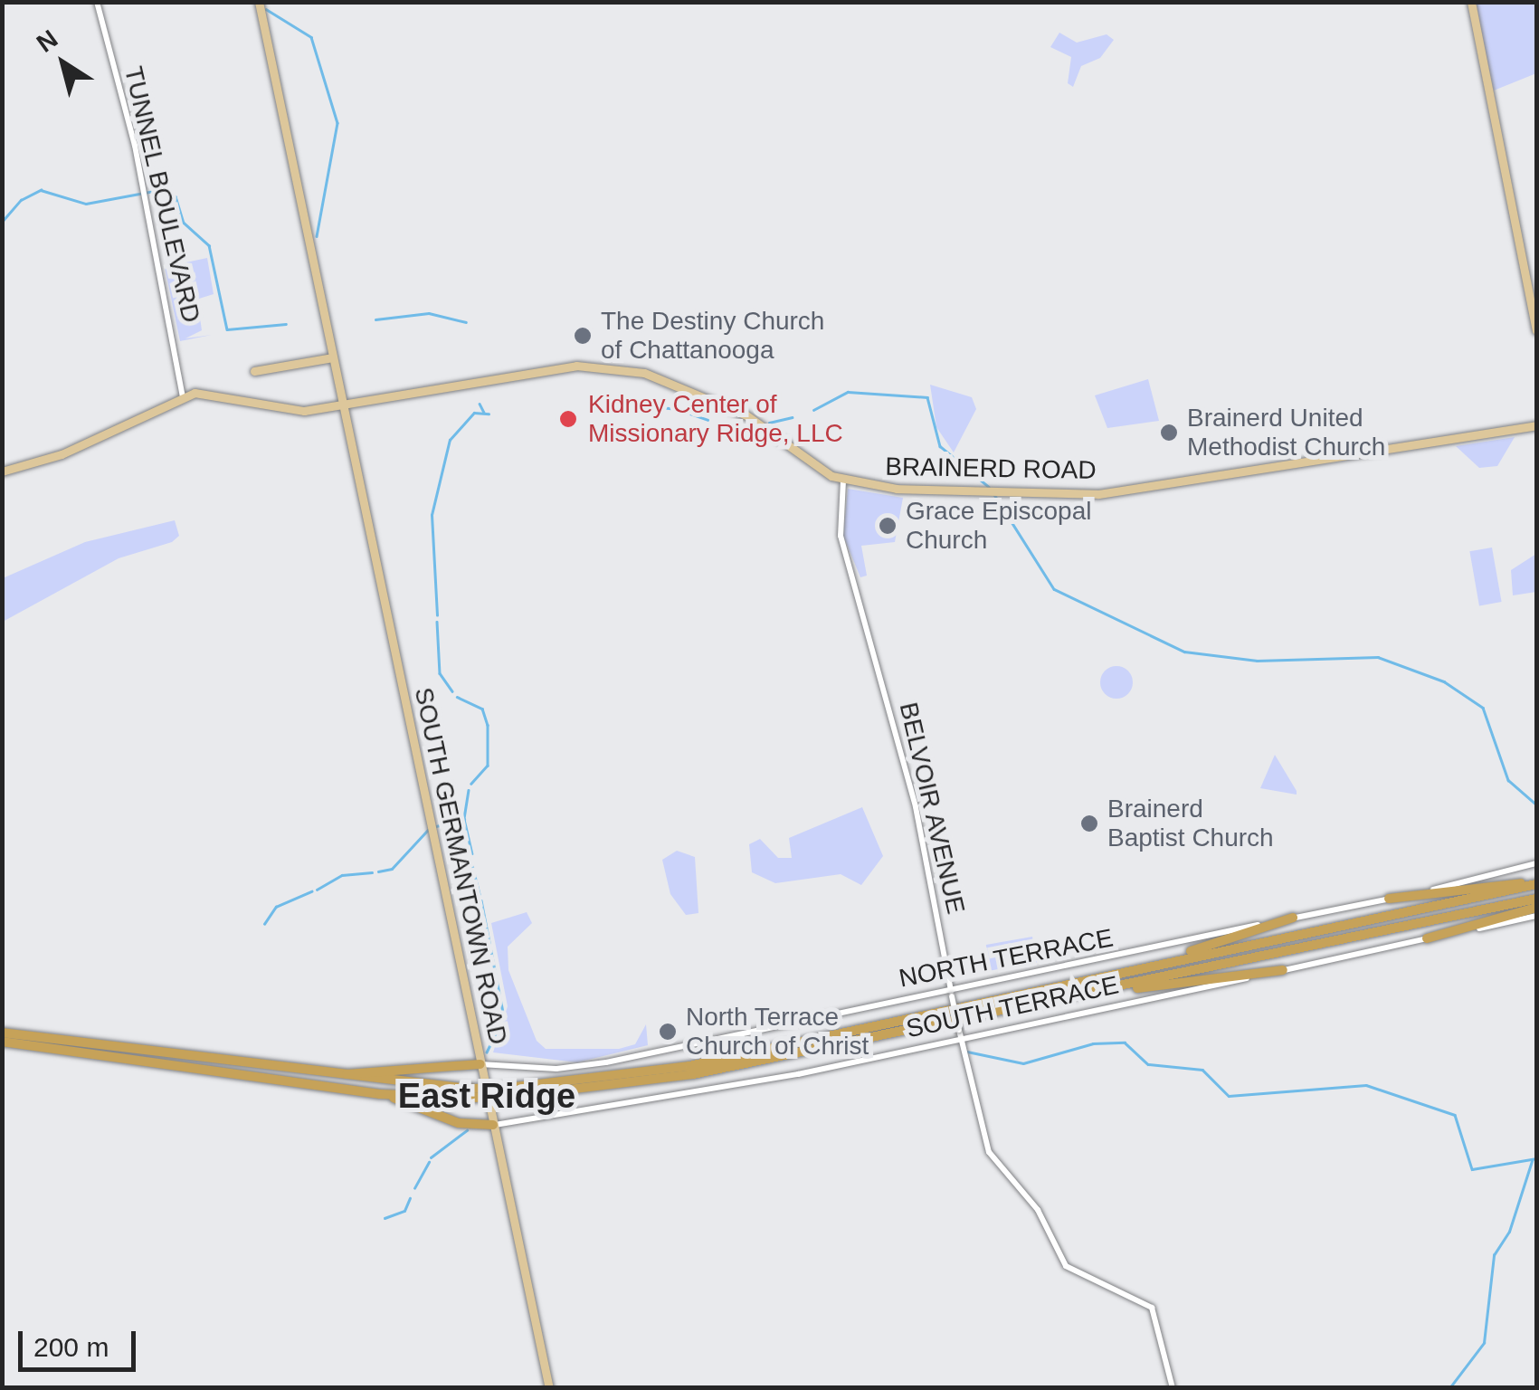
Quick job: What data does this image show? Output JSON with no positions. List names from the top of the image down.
{
  "streets": {
    "main road": ["BRAINERD ROAD", "SOUTH GERMANTOWN ROAD"],
    "street": [
      "TUNNEL BOULEVARD",
      "BELVOIR AVENUE",
      "NORTH TERRACE",
      "SOUTH TERRACE"
    ]
  },
  "crossings": [
    ["TUNNEL BOULEVARD", "BRAINERD ROAD"],
    ["BRAINERD ROAD", "BELVOIR AVENUE"],
    ["BRAINERD ROAD", "SOUTH GERMANTOWN ROAD"],
    ["BELVOIR AVENUE", "NORTH TERRACE"],
    ["BELVOIR AVENUE", "SOUTH TERRACE"],
    ["SOUTH GERMANTOWN ROAD", "NORTH TERRACE"],
    ["SOUTH GERMANTOWN ROAD", "SOUTH TERRACE"]
  ],
  "districts": ["East Ridge"],
  "places": [
    "The Destiny Church of Chattanooga",
    "Kidney Center of Missionary Ridge, LLC",
    "Brainerd United Methodist Church",
    "Grace Episcopal Church",
    "Brainerd Baptist Church",
    "North Terrace Church of Christ"
  ],
  "scale_bar": "200 m",
  "north": "top left"
}
